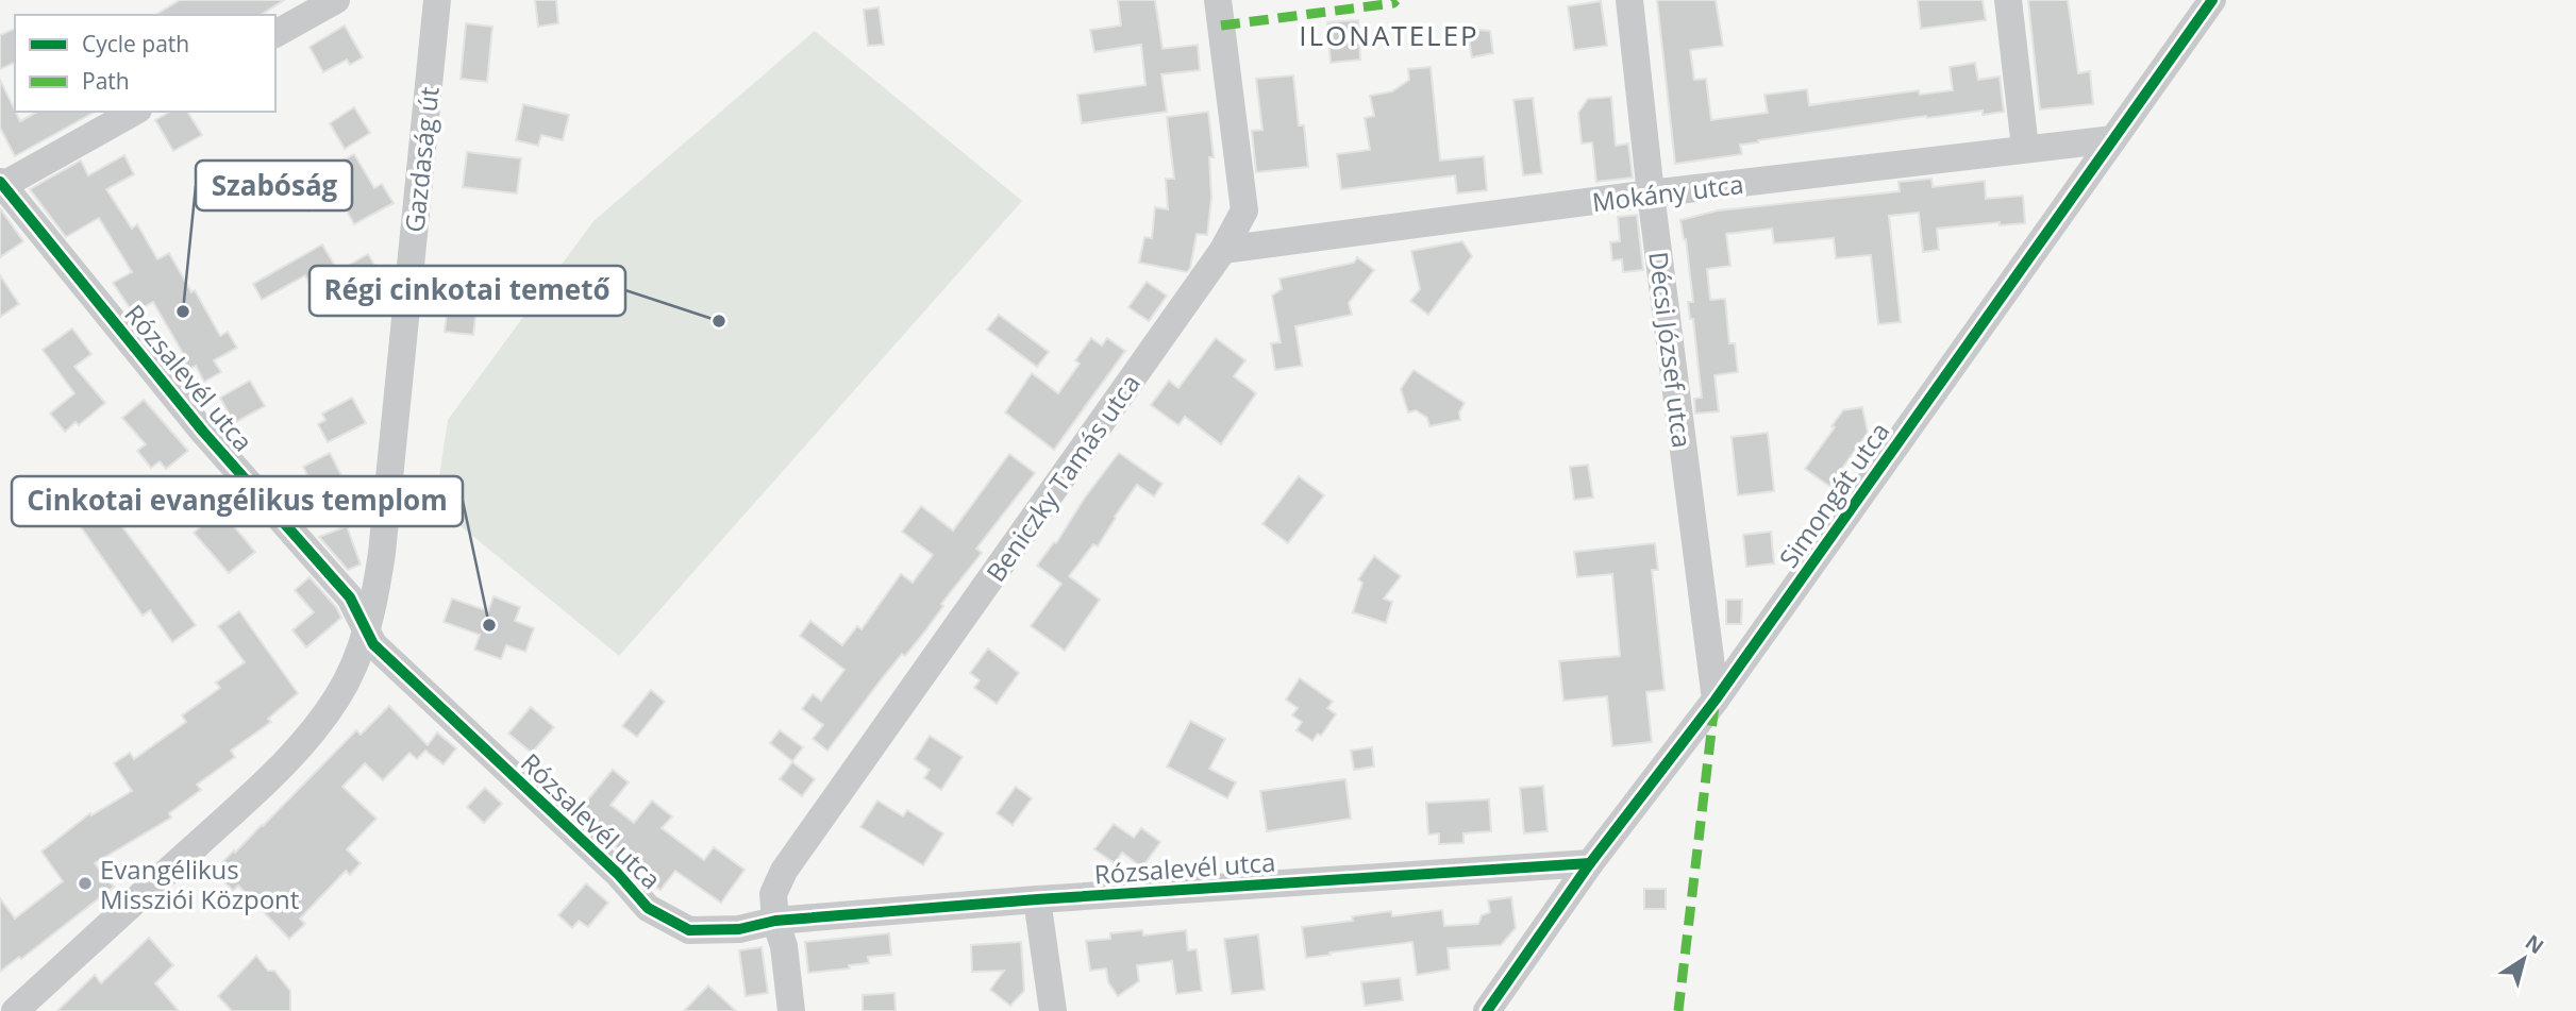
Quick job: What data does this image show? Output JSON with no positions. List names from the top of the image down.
{
  "streets": {
    "street": [
      "Gazdaság út",
      "Mokány utca",
      "Décsi József utca",
      "Rózsalevél utca",
      "Beniczky Tamás utca",
      "Simongát utca"
    ]
  },
  "crossings": [
    ["Gazdaság út", "Rózsalevél utca"],
    ["Mokány utca", "Décsi József utca"],
    ["Mokány utca", "Beniczky Tamás utca"],
    ["Mokány utca", "Simongát utca"],
    ["Décsi József utca", "Simongát utca"],
    ["Rózsalevél utca", "Beniczky Tamás utca"],
    ["Rózsalevél utca", "Simongát utca"]
  ],
  "districts": ["ILONATELEP"],
  "places": [
    "Szabóság",
    "Régi cinkotai temető",
    "Cinkotai evangélikus templom",
    "Evangélikus Missziói Központ"
  ],
  "legend": ["Cycle path", "Path"],
  "north": "top right"
}
